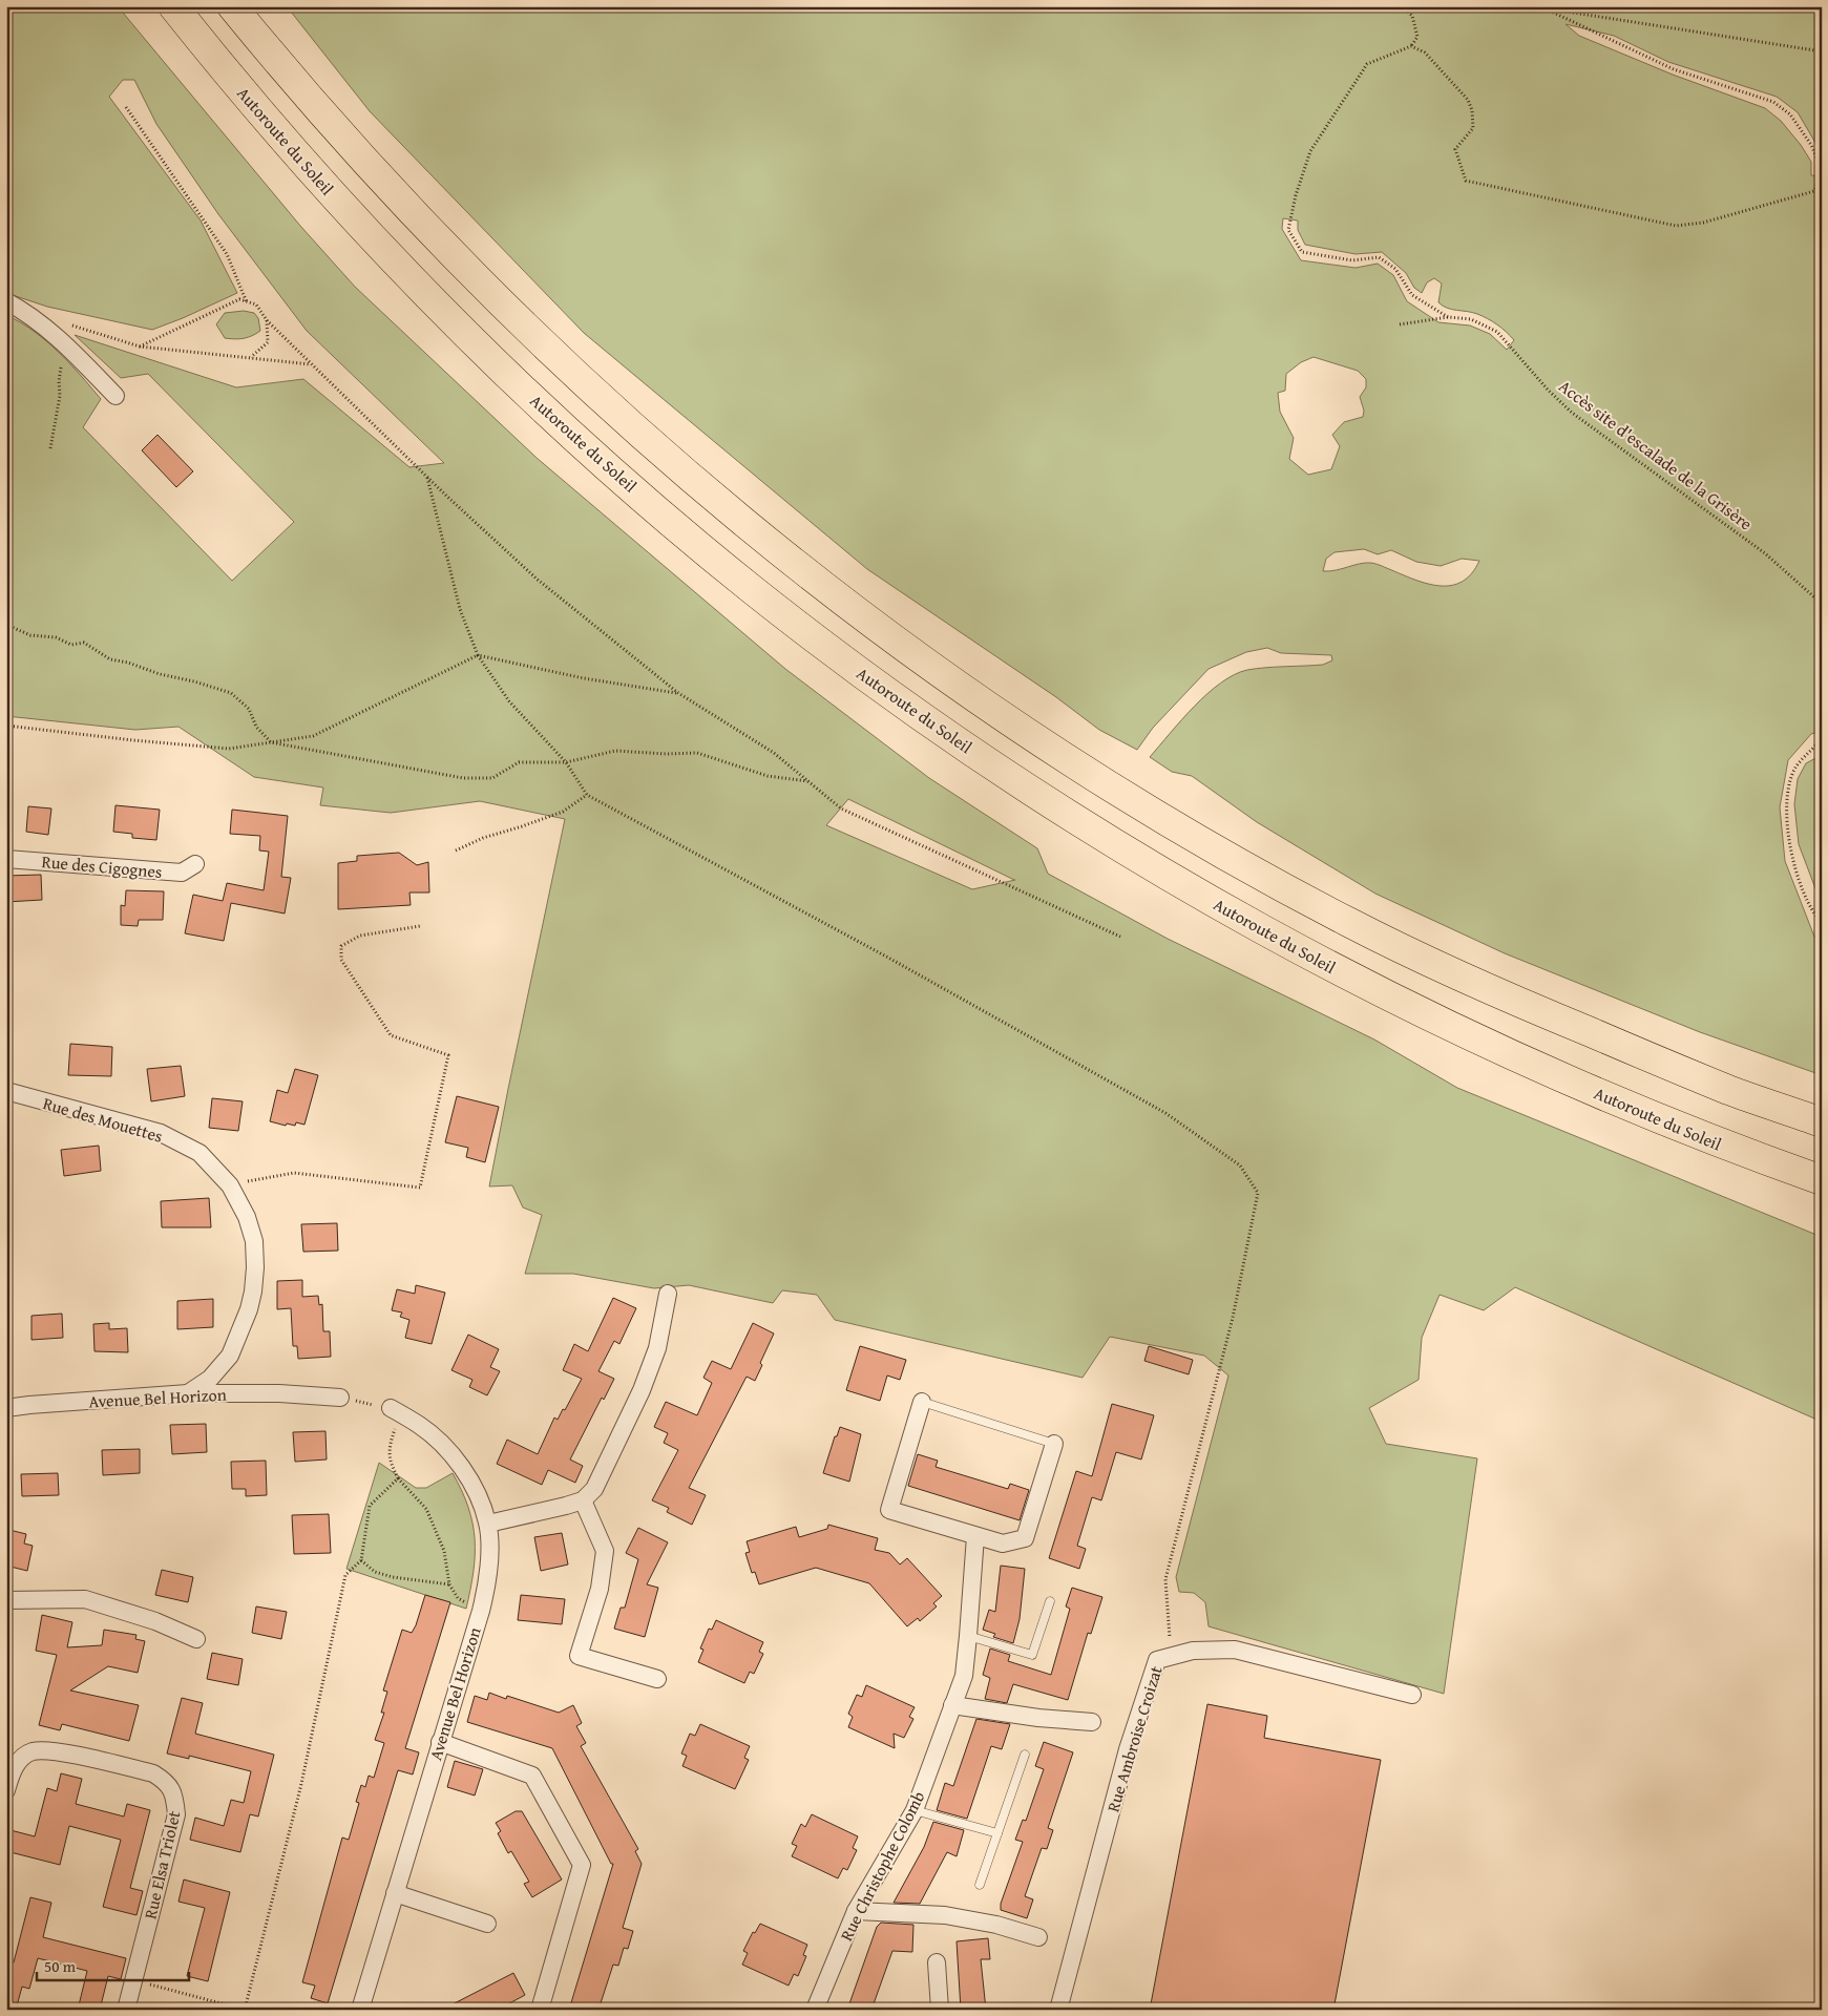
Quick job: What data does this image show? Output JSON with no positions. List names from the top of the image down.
{
  "streets": {
    "highway": ["Autoroute du Soleil"],
    "street": [
      "Rue des Cigognes",
      "Rue des Mouettes",
      "Avenue Bel Horizon",
      "Rue Ambroise Croizat",
      "Rue Elsa Triolet",
      "Rue Christophe Colomb"
    ],
    "path": ["Accès site d'escalade de la Grisère"]
  },
  "crossings": [
    ["Rue des Mouettes", "Avenue Bel Horizon"]
  ],
  "scale_bar": "50 m"
}
